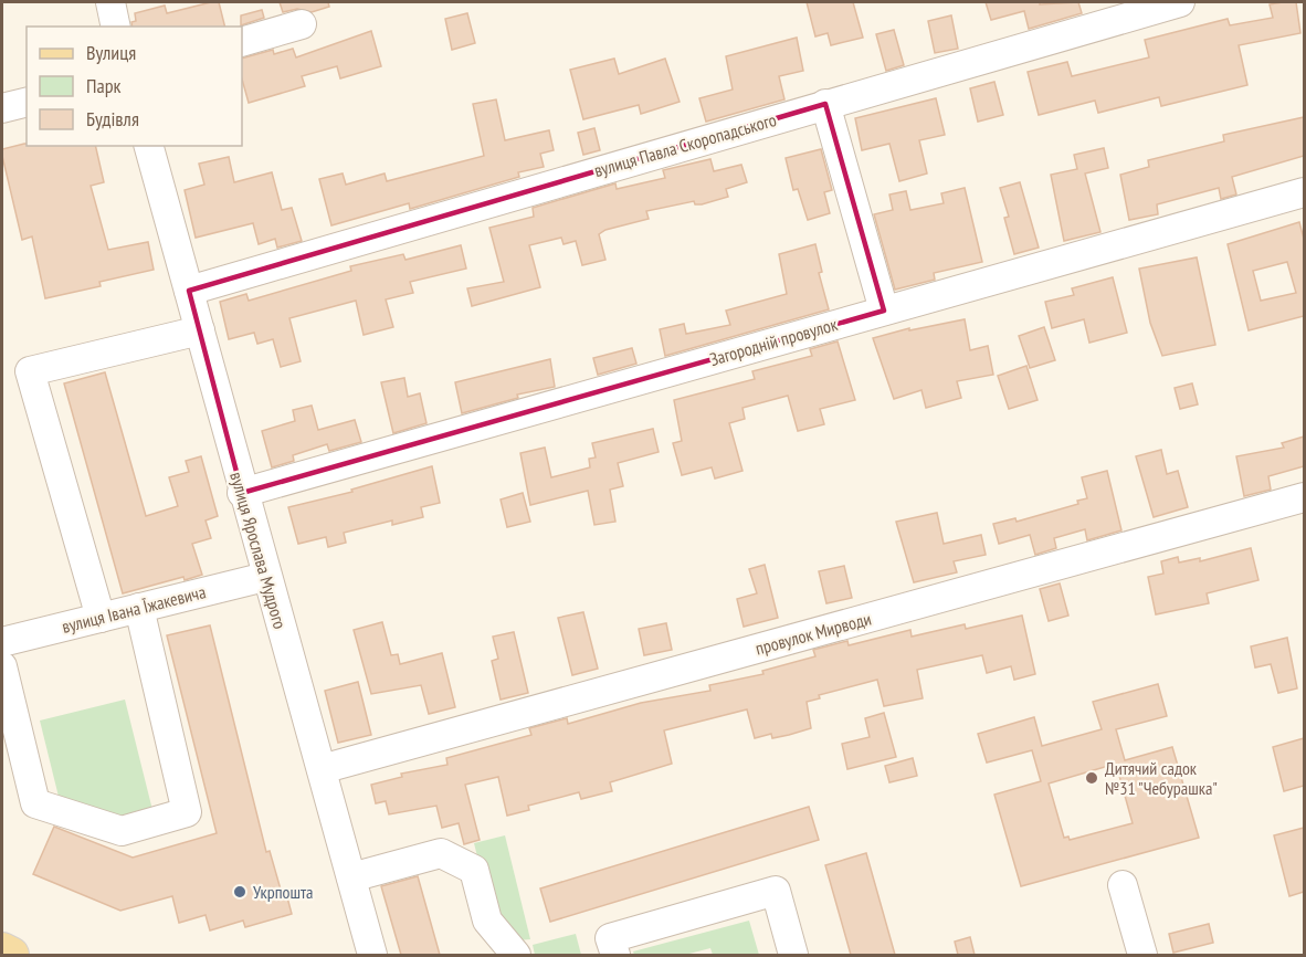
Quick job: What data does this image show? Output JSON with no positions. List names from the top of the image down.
{
  "streets": {
    "street": [
      "вулиця Павла Скоропадського",
      "Загородній провулок",
      "вулиця Ярослава Мудрого",
      "вулиця Івана Їжакевича",
      "провулок Мирводи"
    ]
  },
  "crossings": [
    ["вулиця Павла Скоропадського", "вулиця Ярослава Мудрого"],
    ["Загородній провулок", "вулиця Ярослава Мудрого"],
    ["вулиця Ярослава Мудрого", "вулиця Івана Їжакевича"],
    ["вулиця Ярослава Мудрого", "провулок Мирводи"]
  ],
  "places": ["Дитячий садок №31 \"Чебурашка\"", "Укрпошта"],
  "legend": ["Вулиця", "Парк", "Будівля"]
}
